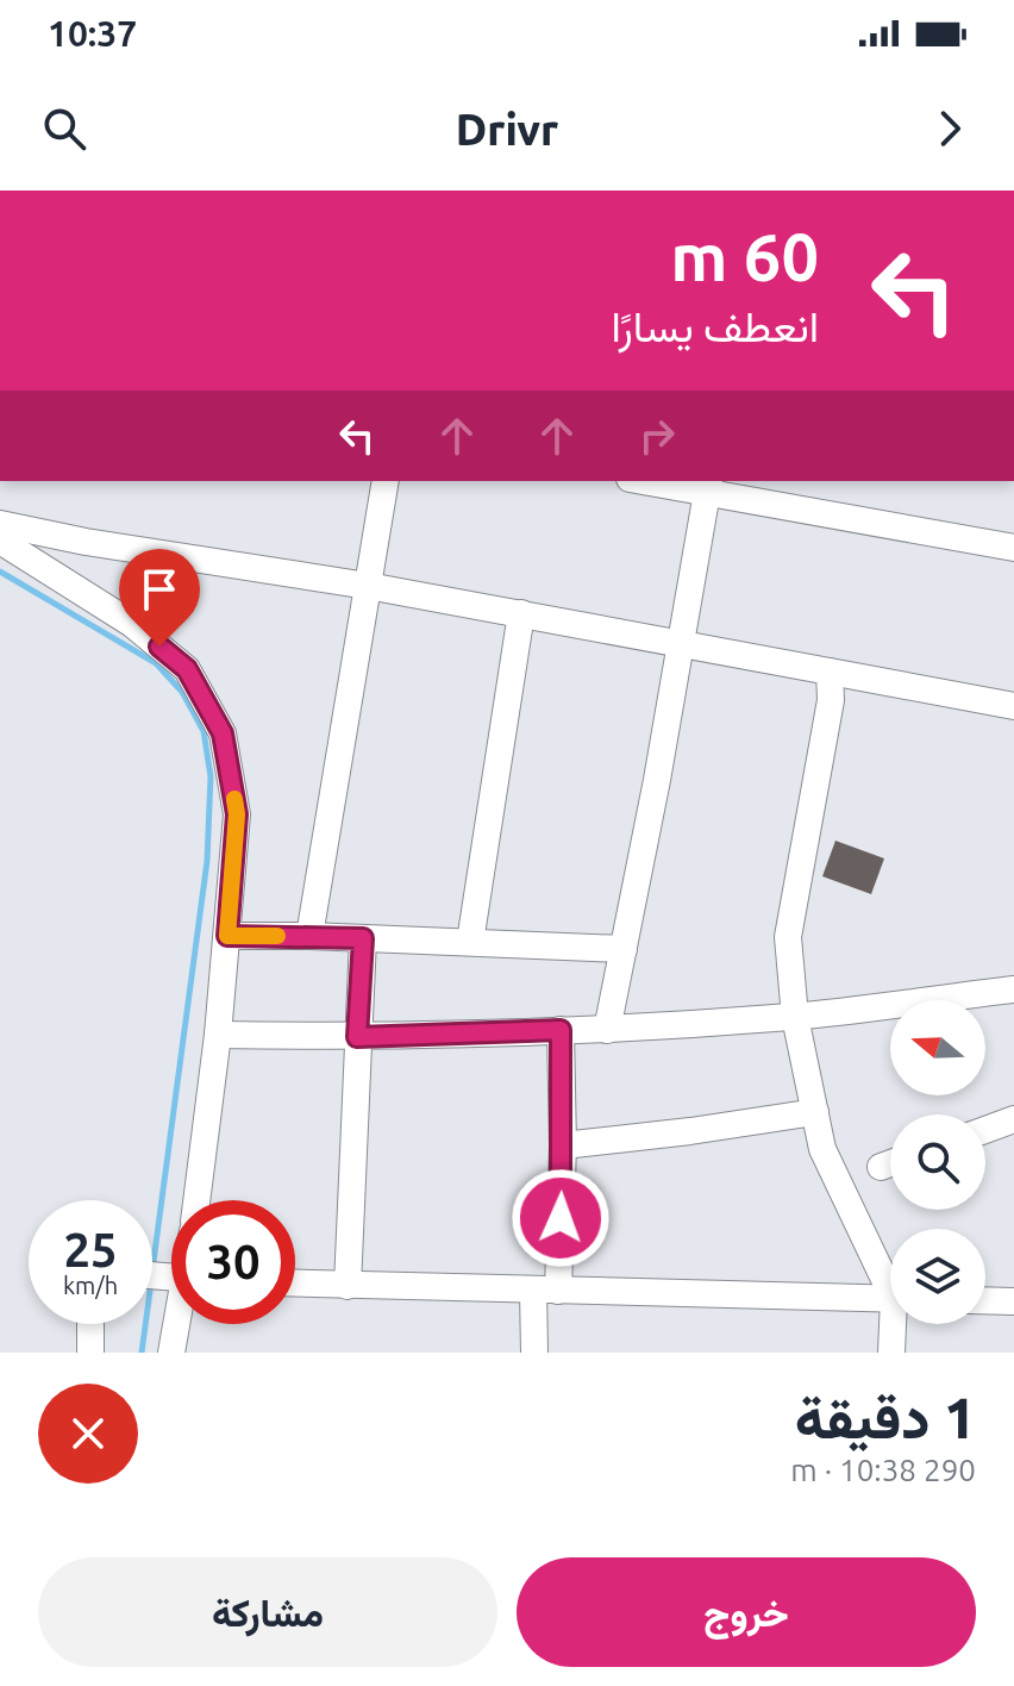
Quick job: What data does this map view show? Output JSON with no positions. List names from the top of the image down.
{
  "north": "left",
  "page": {
    "status": "10:37",
    "header": "Drivr",
    "turn": ["60 m", "انعطف يسارًا"],
    "speed": "25 km/h",
    "limit": "30",
    "heading": ["1 دقيقة", "290 m · 10:38"],
    "buttons": ["خروج", "مشاركة"]
  }
}
